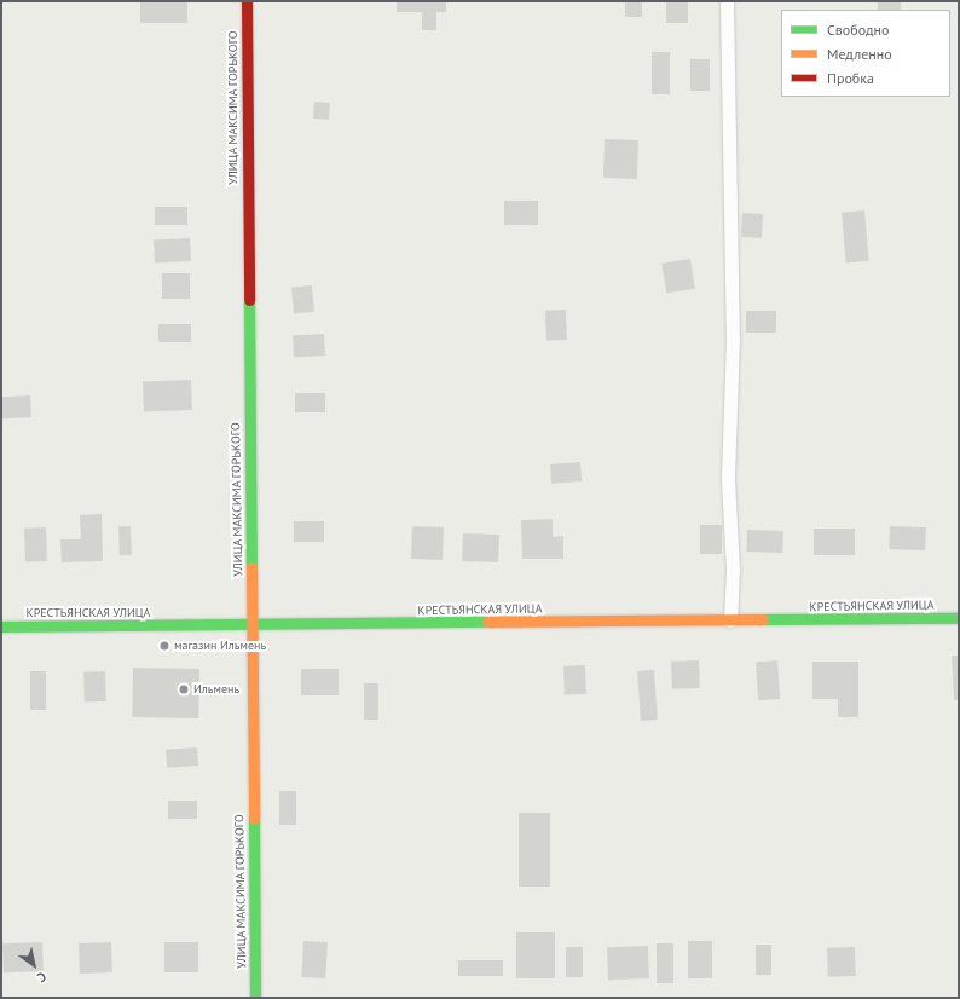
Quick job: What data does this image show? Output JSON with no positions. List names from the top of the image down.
{
  "streets": {
    "street": ["УЛИЦА МАКСИМА ГОРЬКОГО", "КРЕСТЬЯНСКАЯ УЛИЦА"]
  },
  "crossings": [
    ["УЛИЦА МАКСИМА ГОРЬКОГО", "КРЕСТЬЯНСКАЯ УЛИЦА"]
  ],
  "places": ["магазин Ильмень", "Ильмень"],
  "legend": ["Свободно", "Медленно", "Пробка"],
  "north": "bottom right"
}
